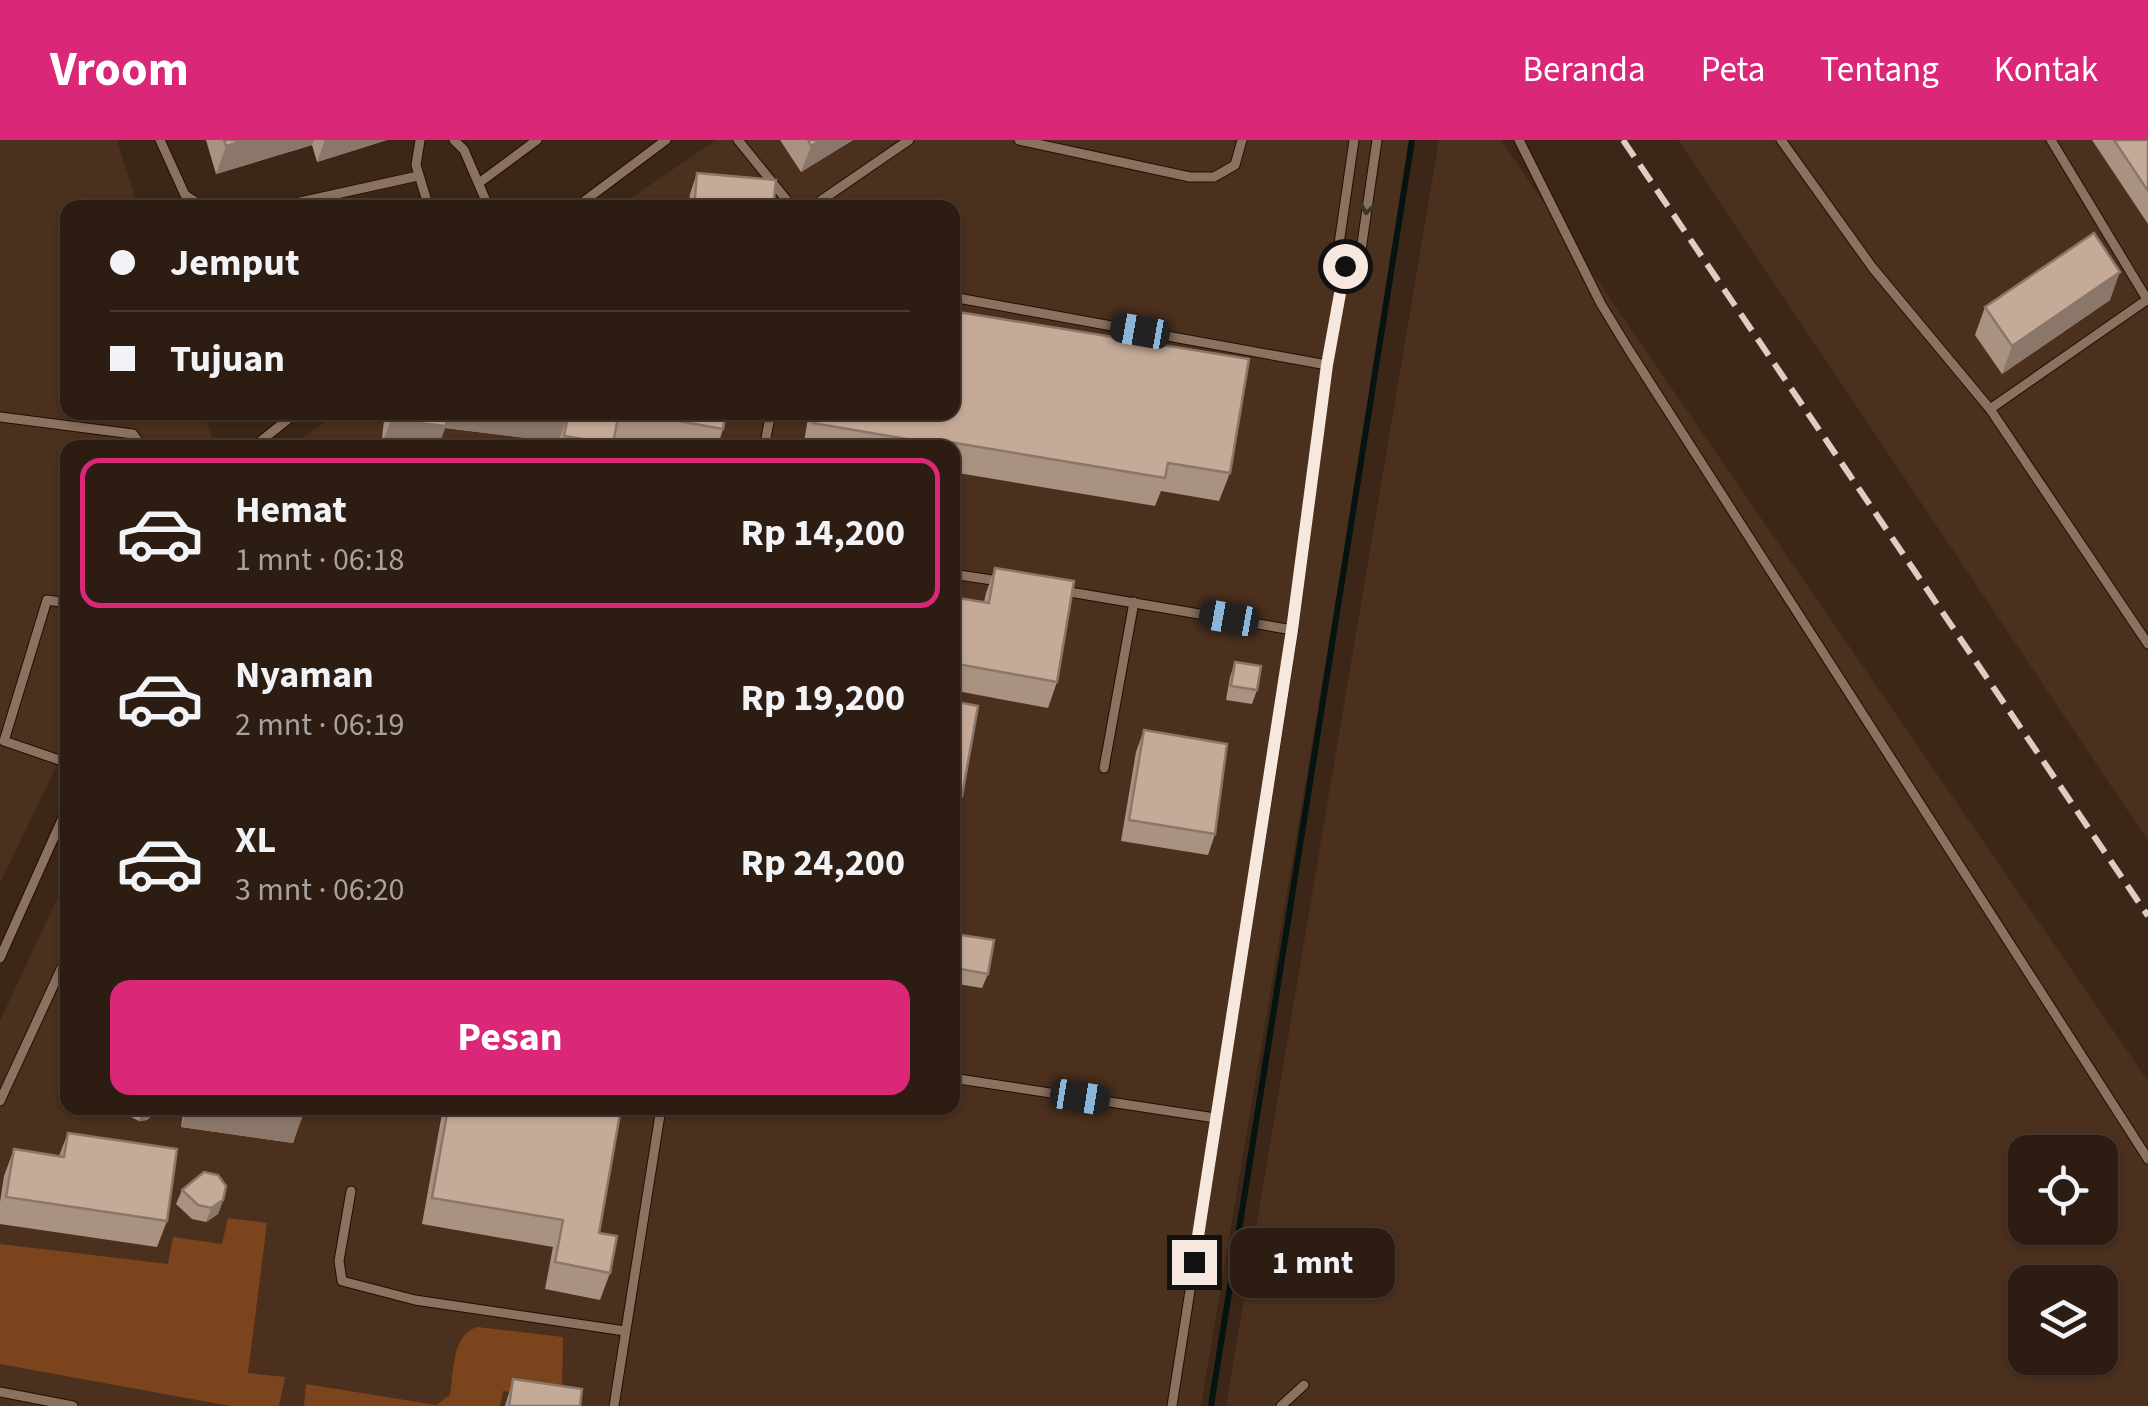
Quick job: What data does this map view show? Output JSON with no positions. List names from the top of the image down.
{
  "page": {
    "header": "Vroom",
    "nav": [
      "Beranda",
      "Peta",
      "Tentang",
      "Kontak"
    ],
    "banner": ["Jemput", "Tujuan"],
    "list": [
      {
        "name": "Hemat",
        "note": "1 mnt · 06:18",
        "value": "Rp 14,200"
      },
      {
        "name": "Nyaman",
        "note": "2 mnt · 06:19",
        "value": "Rp 19,200"
      },
      {
        "name": "XL",
        "note": "3 mnt · 06:20",
        "value": "Rp 24,200"
      }
    ],
    "buttons": "Pesan",
    "bubble": "1 mnt"
  }
}
